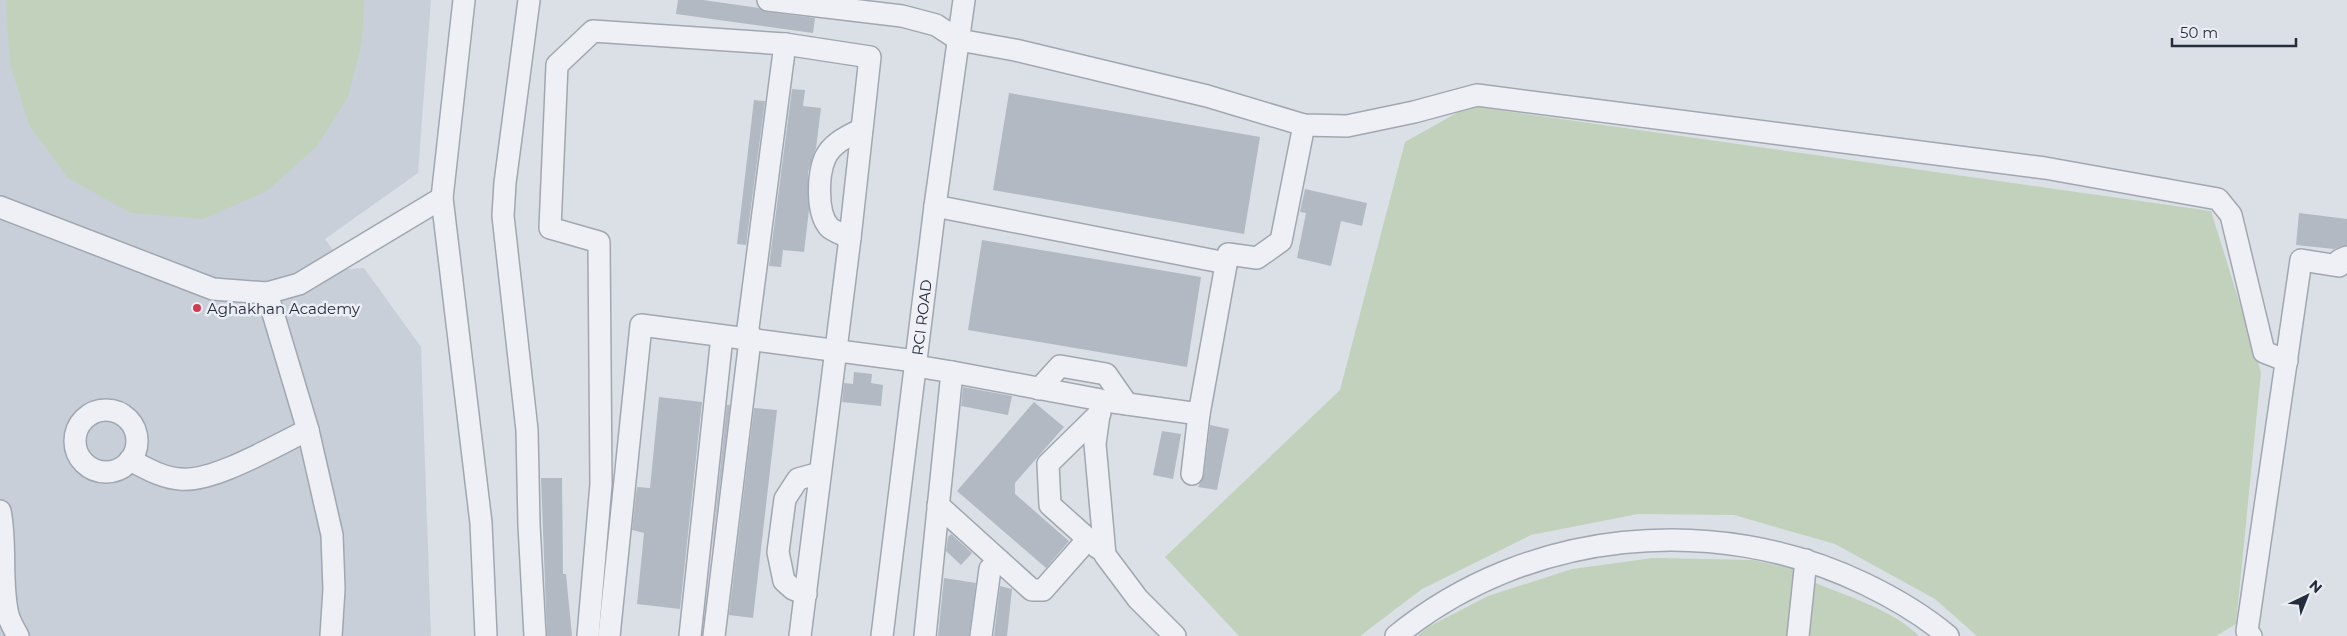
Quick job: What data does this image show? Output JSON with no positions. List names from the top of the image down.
{
  "streets": {
    "street": ["RCI ROAD"]
  },
  "places": ["Aghakhan Academy"],
  "scale_bar": "50 m",
  "north": "top right"
}
